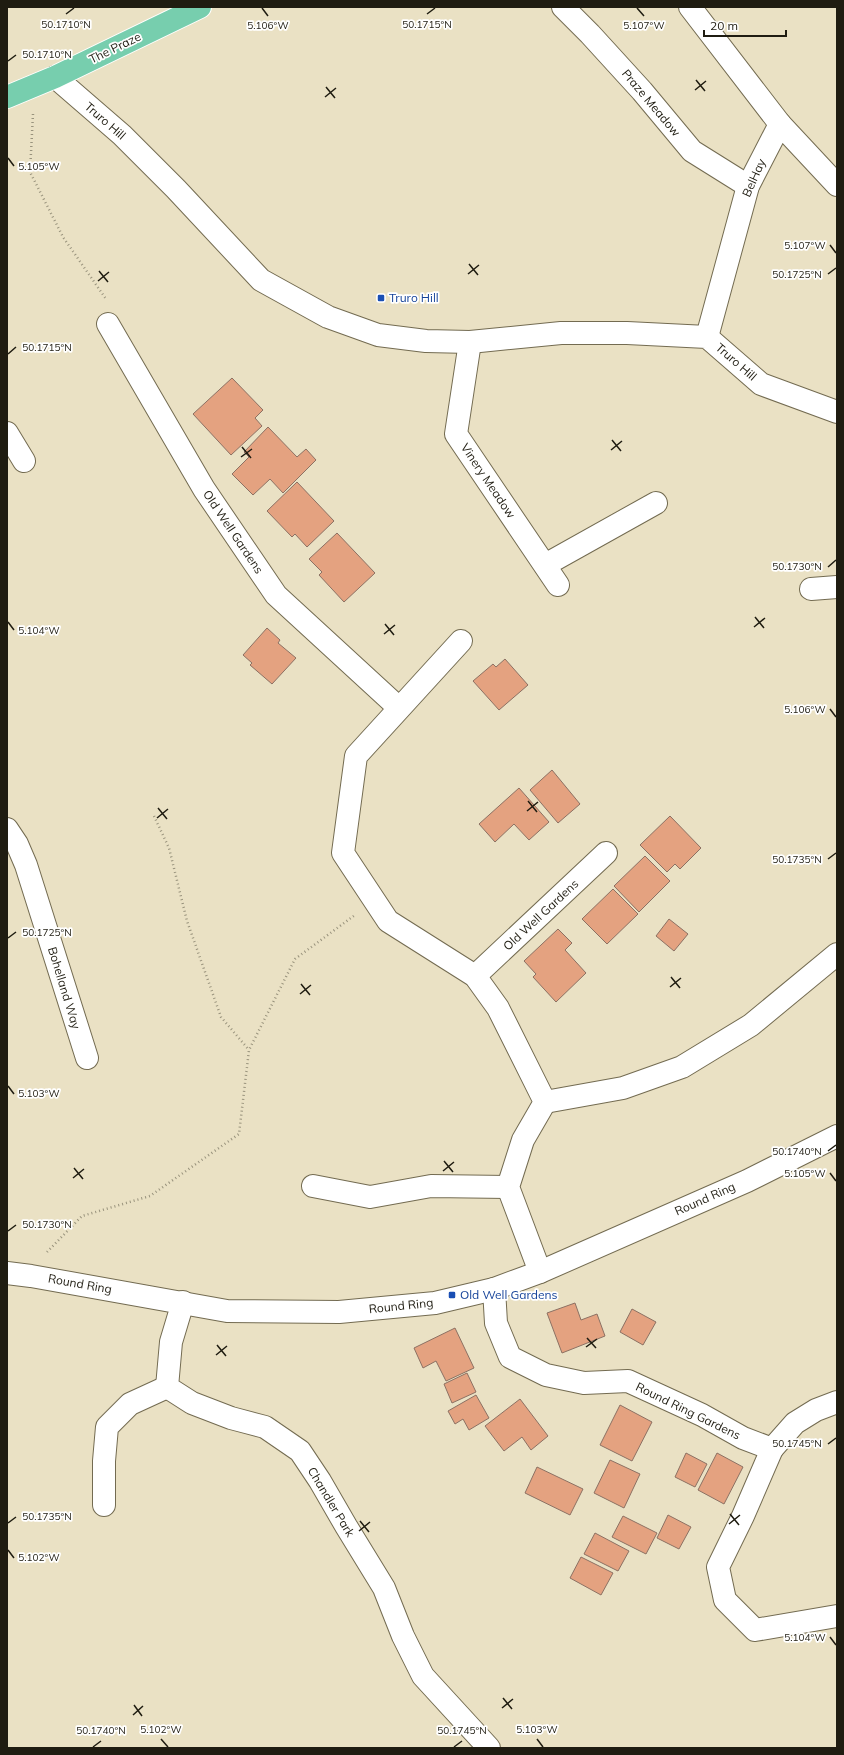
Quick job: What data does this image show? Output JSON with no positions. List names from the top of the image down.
{
  "streets": {
    "main road": ["The Praze"],
    "street": [
      "Praze Meadow",
      "Truro Hill",
      "BelHay",
      "Vinery Meadow",
      "Old Well Gardens",
      "Bohelland Way",
      "Round Ring",
      "Round Ring Gardens",
      "Chandler Park"
    ]
  },
  "crossings": [
    ["The Praze", "Truro Hill"],
    ["Praze Meadow", "BelHay"],
    ["Truro Hill", "BelHay"],
    ["Truro Hill", "Vinery Meadow"],
    ["Round Ring", "Round Ring Gardens"]
  ],
  "places": {
    "transit": ["Truro Hill", "Old Well Gardens"]
  },
  "scale_bar": "20 m",
  "coordinates": [
    "50.1710°N",
    "50.1715°N",
    "5.106°W",
    "5.107°W",
    "5.105°W",
    "50.1725°N",
    "50.1730°N",
    "5.104°W",
    "50.1735°N",
    "5.103°W",
    "50.1740°N",
    "50.1745°N",
    "5.102°W"
  ]
}
